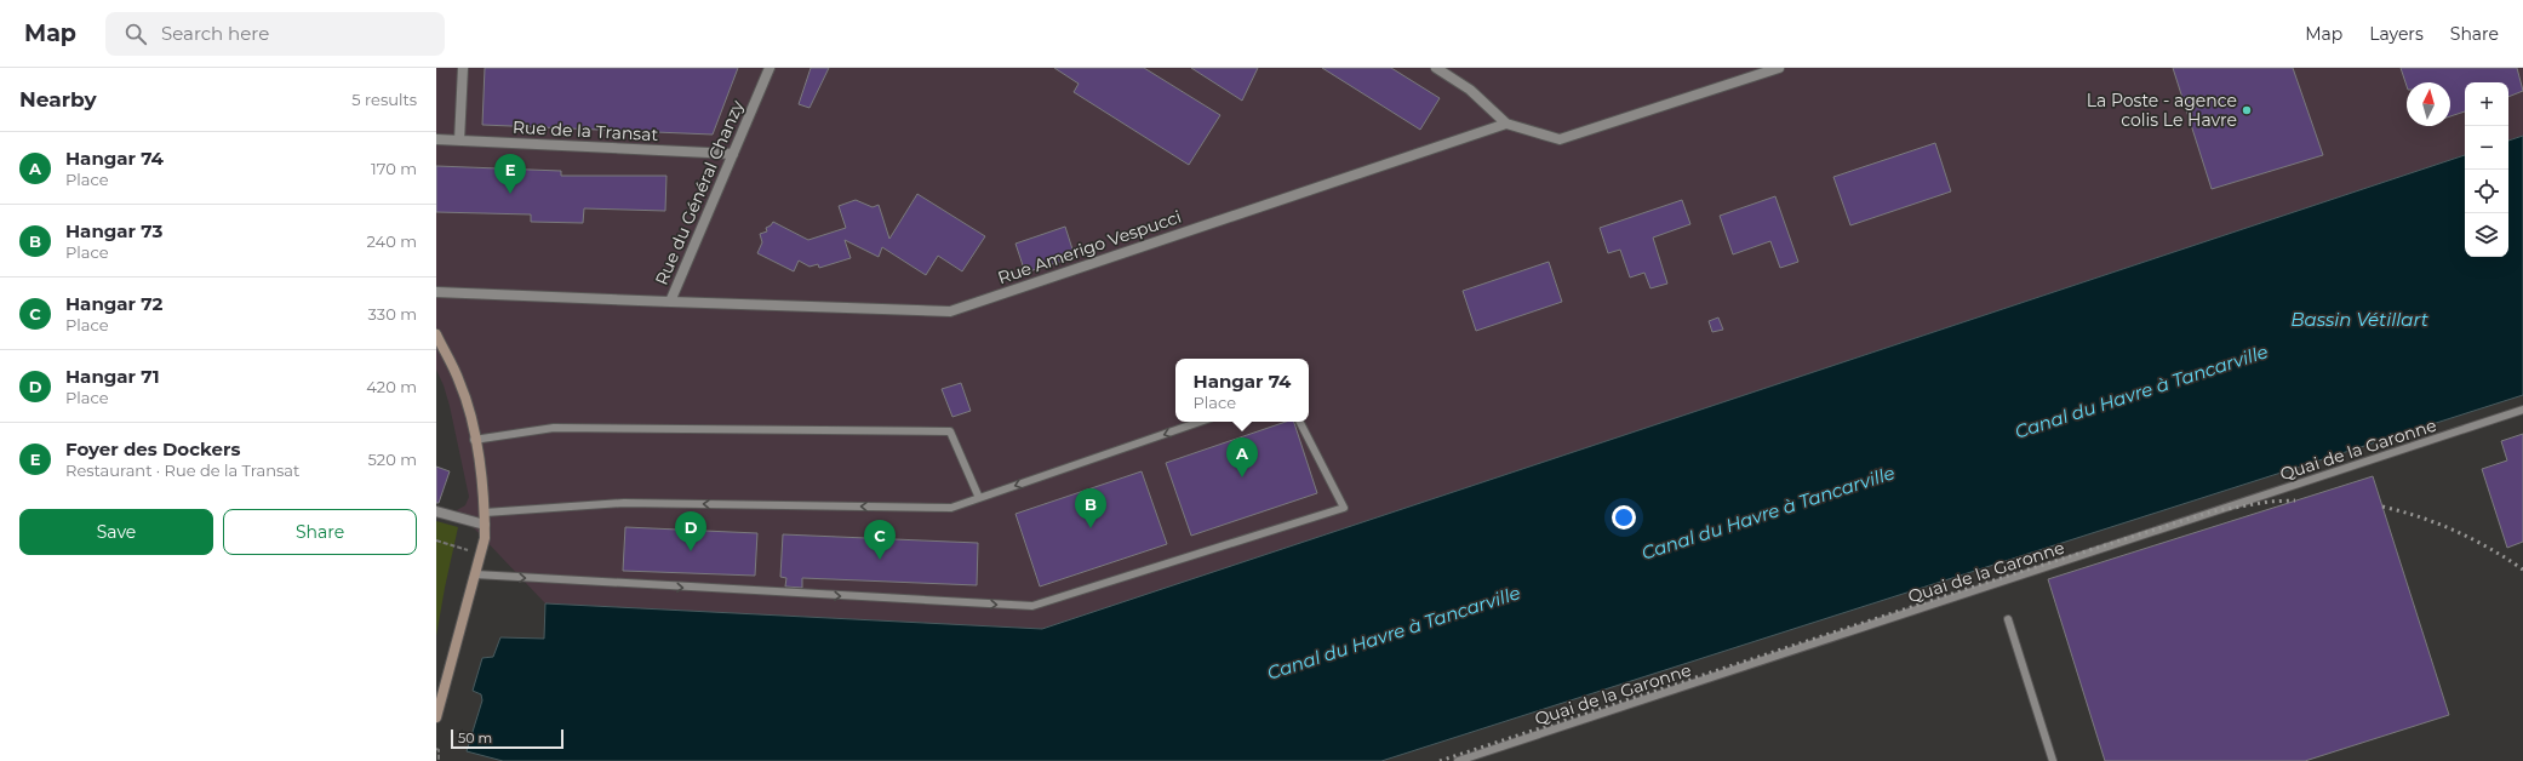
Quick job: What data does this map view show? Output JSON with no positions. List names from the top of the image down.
{
  "streets": {
    "street": ["Rue de la Transat", "Rue du Général Chanzy", "Rue Amerigo Vespucci"],
    "lane": ["Quai de la Garonne"]
  },
  "crossings": [
    ["Rue de la Transat", "Rue du Général Chanzy"],
    ["Rue du Général Chanzy", "Rue Amerigo Vespucci"]
  ],
  "water": ["Bassin Vétillart", "Canal du Havre à Tancarville"],
  "places": ["La Poste - agence colis Le Havre"],
  "scale_bar": "50 m",
  "north": "top",
  "page": {
    "header": "Map",
    "search": "Search here",
    "nav": ["Map", "Layers", "Share"],
    "heading": ["Nearby", "5 results"],
    "map_buttons": ["+", "−"],
    "list": [
      {
        "mark": "A",
        "name": "Hangar 74",
        "note": "Place",
        "value": "170 m"
      },
      {
        "mark": "B",
        "name": "Hangar 73",
        "note": "Place",
        "value": "240 m"
      },
      {
        "mark": "C",
        "name": "Hangar 72",
        "note": "Place",
        "value": "330 m"
      },
      {
        "mark": "D",
        "name": "Hangar 71",
        "note": "Place",
        "value": "420 m"
      },
      {
        "mark": "E",
        "name": "Foyer des Dockers",
        "note": "Restaurant · Rue de la Transat",
        "value": "520 m"
      }
    ],
    "pins": [
      "E",
      "A",
      "B",
      "D",
      "C"
    ],
    "popup": ["Hangar 74", "Place"],
    "buttons": ["Save", "Share"],
    "scale": "50 m"
  }
}
